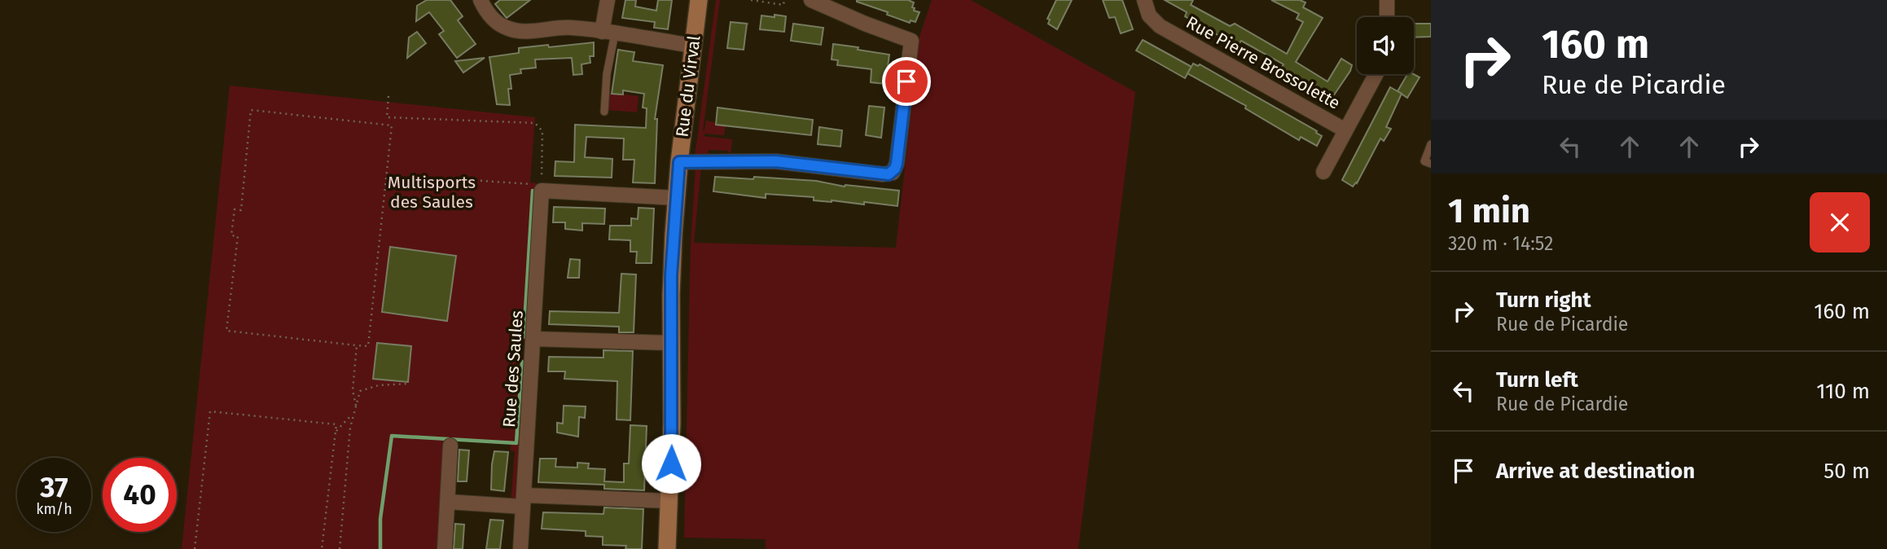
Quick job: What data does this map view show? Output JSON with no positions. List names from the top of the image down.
{
  "streets": {
    "street": ["Rue Pierre Brossolette", "Rue du Virval", "Rue des Saules"]
  },
  "parks": ["Multisports des Saules"],
  "page": {
    "turn": ["160 m", "Rue de Picardie"],
    "heading": ["1 min", "320 m · 14:52"],
    "list": [
      {
        "name": "Turn right",
        "note": "Rue de Picardie",
        "value": "160 m"
      },
      {
        "name": "Turn left",
        "note": "Rue de Picardie",
        "value": "110 m"
      },
      {
        "name": "Arrive at destination",
        "value": "50 m"
      }
    ],
    "speed": "37 km/h",
    "limit": "40"
  }
}
